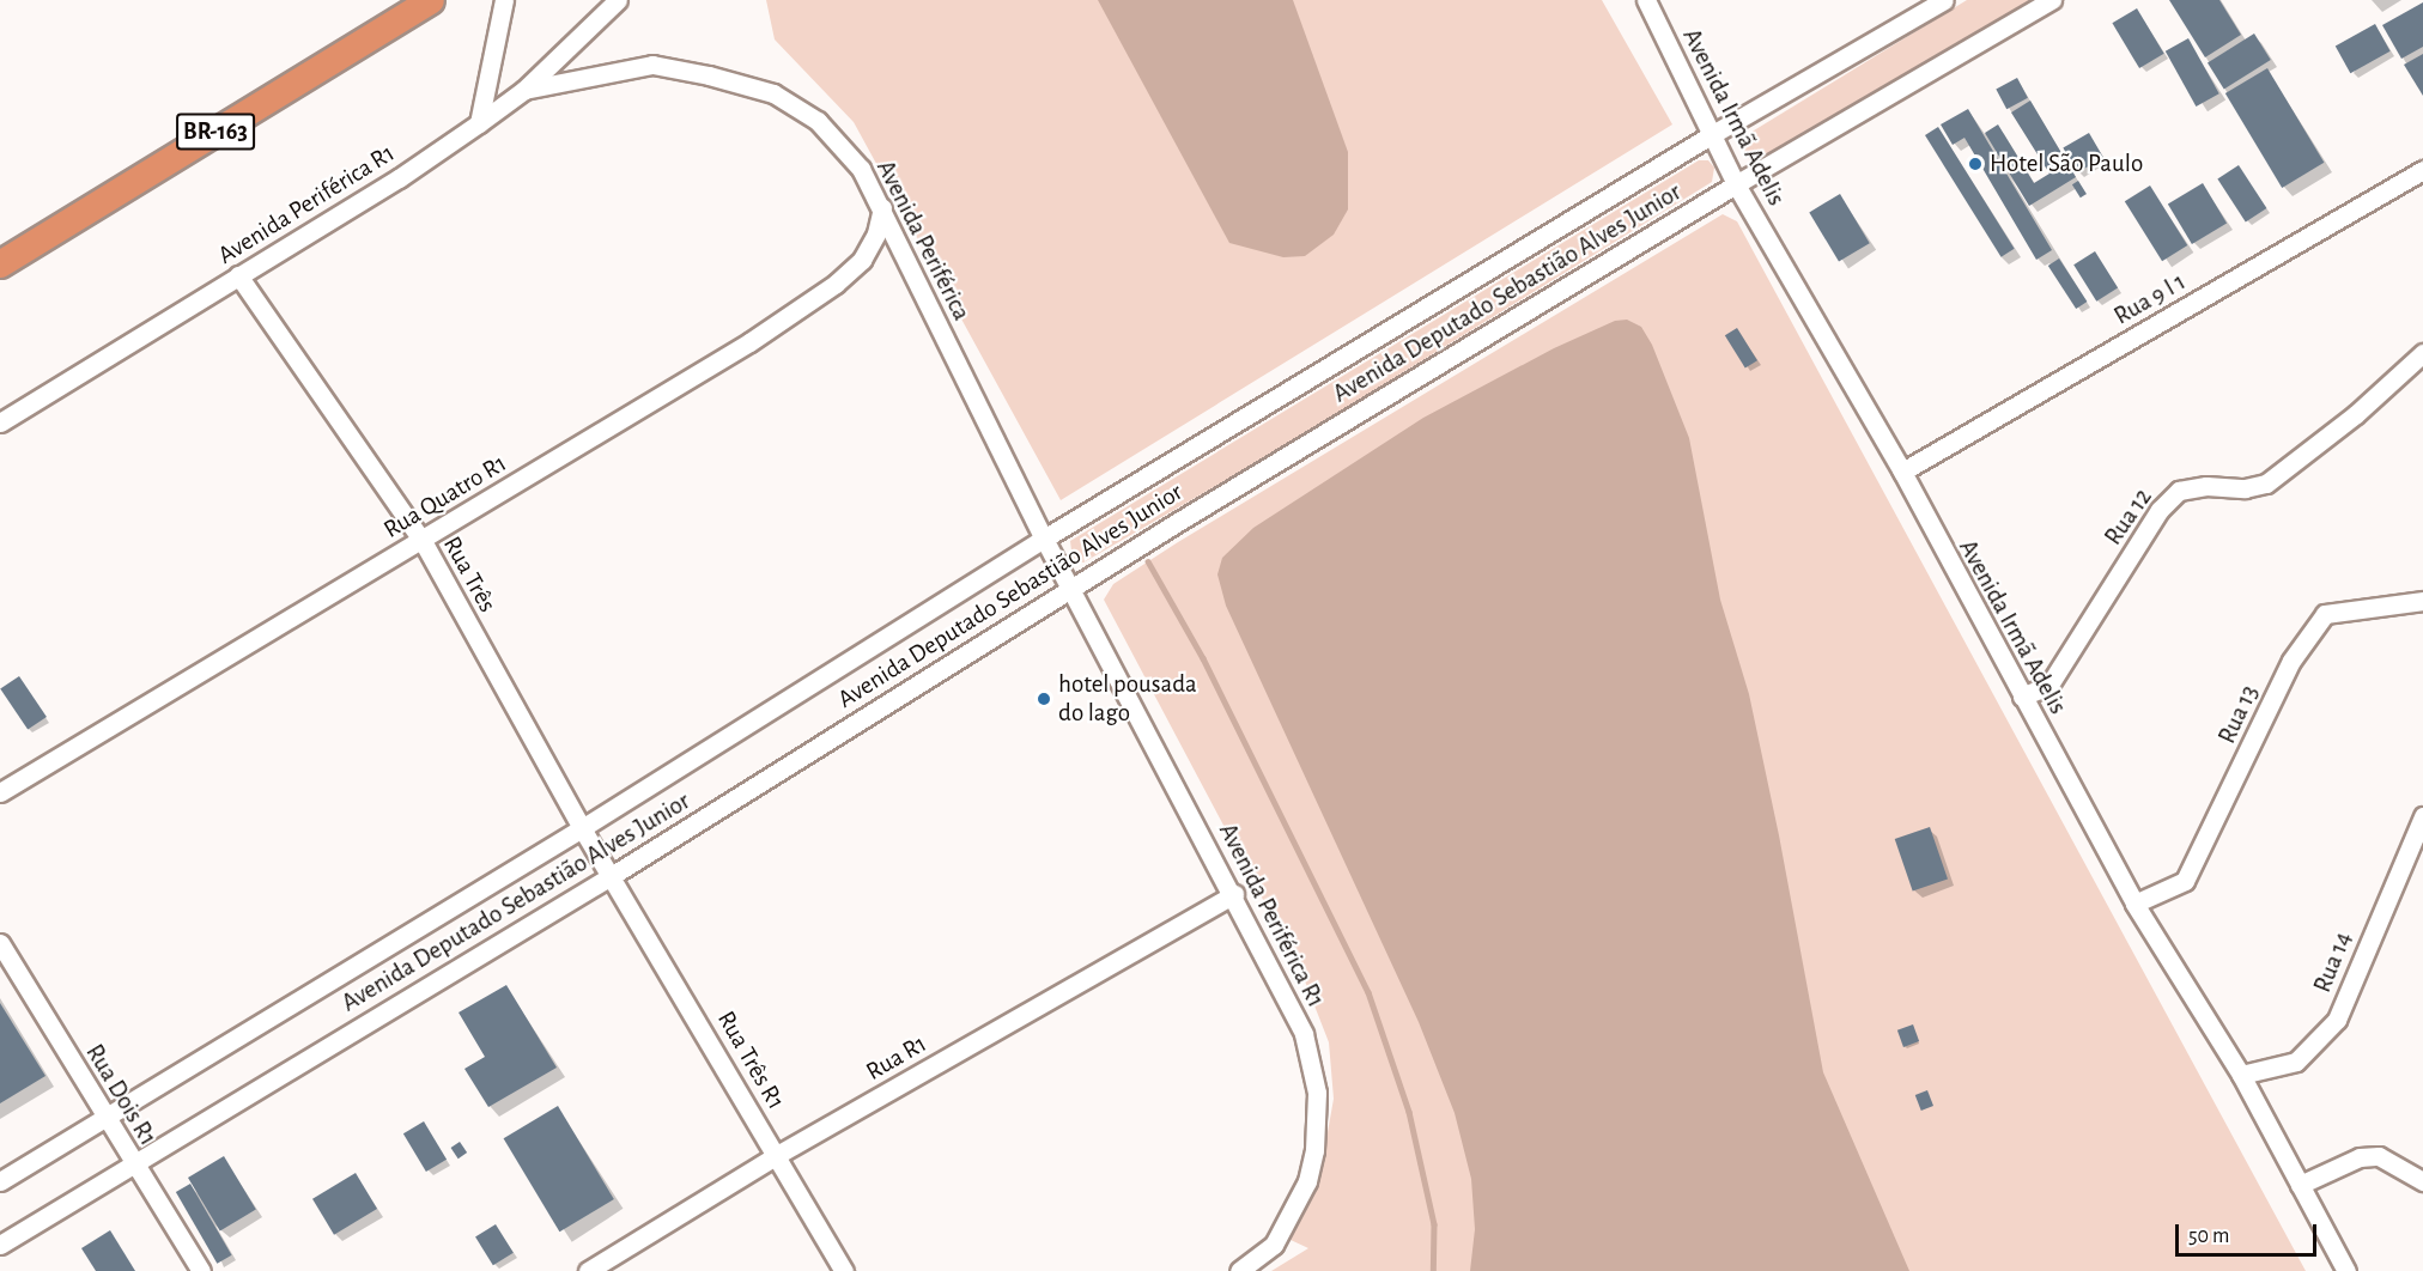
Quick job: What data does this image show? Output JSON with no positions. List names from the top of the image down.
{
  "streets": {
    "highway": ["BR-163"],
    "street": [
      "Avenida Irmã Adelis",
      "Avenida Periférica R1",
      "Avenida Periférica",
      "Avenida Deputado Sebastião Alves Junior",
      "Rua 9 I 1",
      "Rua Quatro R1",
      "Rua 12",
      "Rua Três",
      "Rua 13",
      "Rua 14",
      "Rua R1",
      "Rua Três R1",
      "Rua Dois R1"
    ]
  },
  "crossings": [
    ["Avenida Irmã Adelis", "Avenida Deputado Sebastião Alves Junior"],
    ["Avenida Irmã Adelis", "Rua 9 I 1"],
    ["Avenida Irmã Adelis", "Rua 12"],
    ["Avenida Irmã Adelis", "Rua 13"],
    ["Avenida Irmã Adelis", "Rua 14"],
    ["Avenida Periférica R1", "Avenida Periférica"],
    ["Avenida Periférica R1", "Avenida Deputado Sebastião Alves Junior"],
    ["Avenida Periférica R1", "Rua Três"],
    ["Avenida Periférica R1", "Rua R1"],
    ["Avenida Periférica", "Avenida Deputado Sebastião Alves Junior"],
    ["Avenida Periférica", "Rua Quatro R1"],
    ["Avenida Deputado Sebastião Alves Junior", "Rua Três"],
    ["Avenida Deputado Sebastião Alves Junior", "Rua Três R1"],
    ["Avenida Deputado Sebastião Alves Junior", "Rua Dois R1"],
    ["Rua Quatro R1", "Rua Três"],
    ["Rua Três", "Rua Três R1"],
    ["Rua R1", "Rua Três R1"]
  ],
  "places": ["Hotel São Paulo", "hotel pousada do lago"],
  "scale_bar": "50 m"
}
